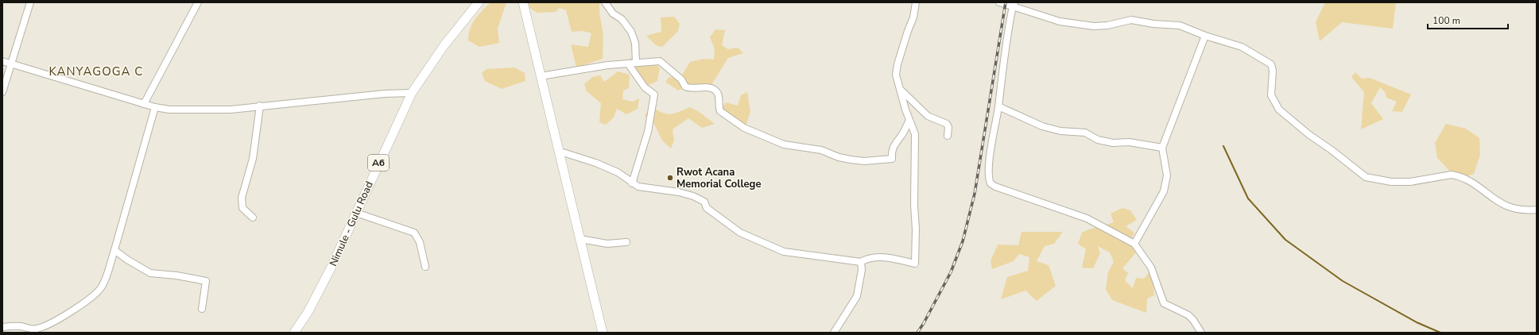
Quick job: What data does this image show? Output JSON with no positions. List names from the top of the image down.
{
  "streets": {
    "main road": ["A6", "Nimule - Gulu Road"]
  },
  "districts": ["KANYAGOGA C"],
  "places": ["Rwot Acana Memorial College"],
  "scale_bar": "100 m"
}
